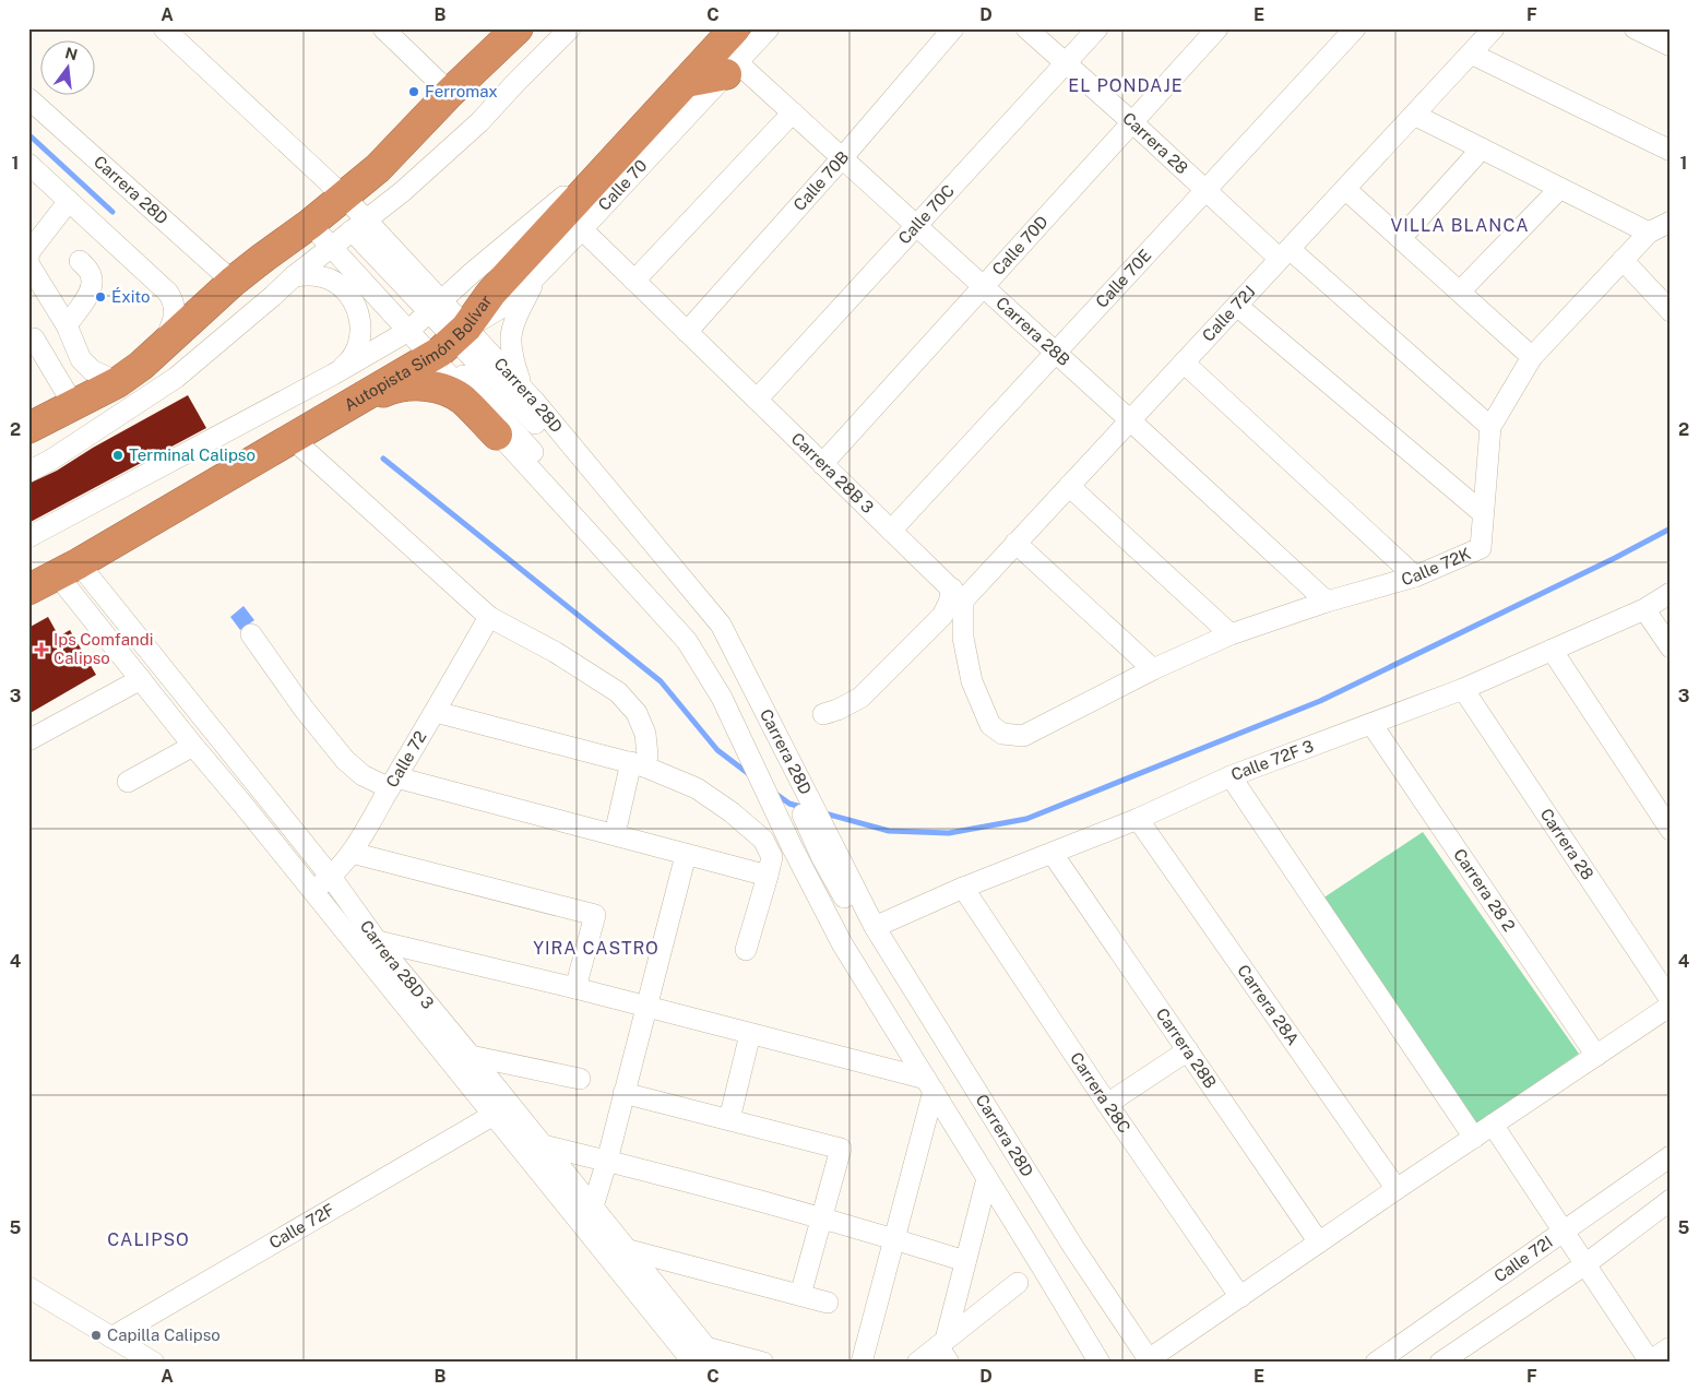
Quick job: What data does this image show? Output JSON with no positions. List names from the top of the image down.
{
  "streets": {
    "highway": ["Autopista Simón Bolívar"],
    "street": [
      "Carrera 28",
      "Calle 70B",
      "Calle 70",
      "Carrera 28D",
      "Calle 70C",
      "Calle 70D",
      "Calle 70E",
      "Calle 72J",
      "Carrera 28B",
      "Carrera 28B 3",
      "Calle 72K",
      "Calle 72",
      "Calle 72F 3",
      "Carrera 28 2",
      "Carrera 28D 3",
      "Carrera 28A",
      "Carrera 28C",
      "Calle 72F",
      "Calle 72I"
    ]
  },
  "crossings": [
    ["Carrera 28", "Calle 70C"],
    ["Carrera 28", "Calle 70D"],
    ["Carrera 28", "Calle 70E"],
    ["Carrera 28", "Calle 72J"],
    ["Carrera 28", "Calle 72K"],
    ["Carrera 28", "Calle 72F 3"],
    ["Calle 70B", "Carrera 28B"],
    ["Calle 70B", "Carrera 28B 3"],
    ["Calle 70", "Carrera 28D"],
    ["Calle 70", "Carrera 28B"],
    ["Calle 70", "Autopista Simón Bolívar"],
    ["Calle 70", "Carrera 28B 3"],
    ["Carrera 28D", "Autopista Simón Bolívar"],
    ["Carrera 28D", "Calle 72F 3"],
    ["Calle 70C", "Carrera 28B"],
    ["Calle 70C", "Carrera 28B 3"],
    ["Calle 70D", "Carrera 28B"],
    ["Calle 70D", "Carrera 28B 3"],
    ["Calle 70E", "Carrera 28B"],
    ["Calle 70E", "Carrera 28B 3"],
    ["Calle 72J", "Carrera 28B"],
    ["Calle 72J", "Carrera 28B 3"],
    ["Calle 72J", "Calle 72K"],
    ["Carrera 28B", "Calle 72K"],
    ["Carrera 28B", "Calle 72F 3"],
    ["Autopista Simón Bolívar", "Carrera 28D 3"],
    ["Carrera 28B 3", "Calle 72K"],
    ["Calle 72", "Carrera 28D 3"],
    ["Calle 72F 3", "Carrera 28 2"],
    ["Calle 72F 3", "Carrera 28A"],
    ["Calle 72F 3", "Carrera 28C"],
    ["Carrera 28D 3", "Calle 72F"]
  ],
  "districts": [
    "EL PONDAJE",
    "VILLA BLANCA",
    "YIRA CASTRO",
    "CALIPSO"
  ],
  "places": {
    "other": [
      "Ferromax",
      "Éxito",
      "Terminal Calipso",
      "Capilla Calipso"
    ],
    "health": ["Ips Comfandi Calipso"]
  },
  "north": "top",
  "grid": {
    "columns": [
      "A",
      "B",
      "C",
      "D",
      "E",
      "F"
    ],
    "rows": [
      "1",
      "2",
      "3",
      "4",
      "5"
    ]
  }
}
